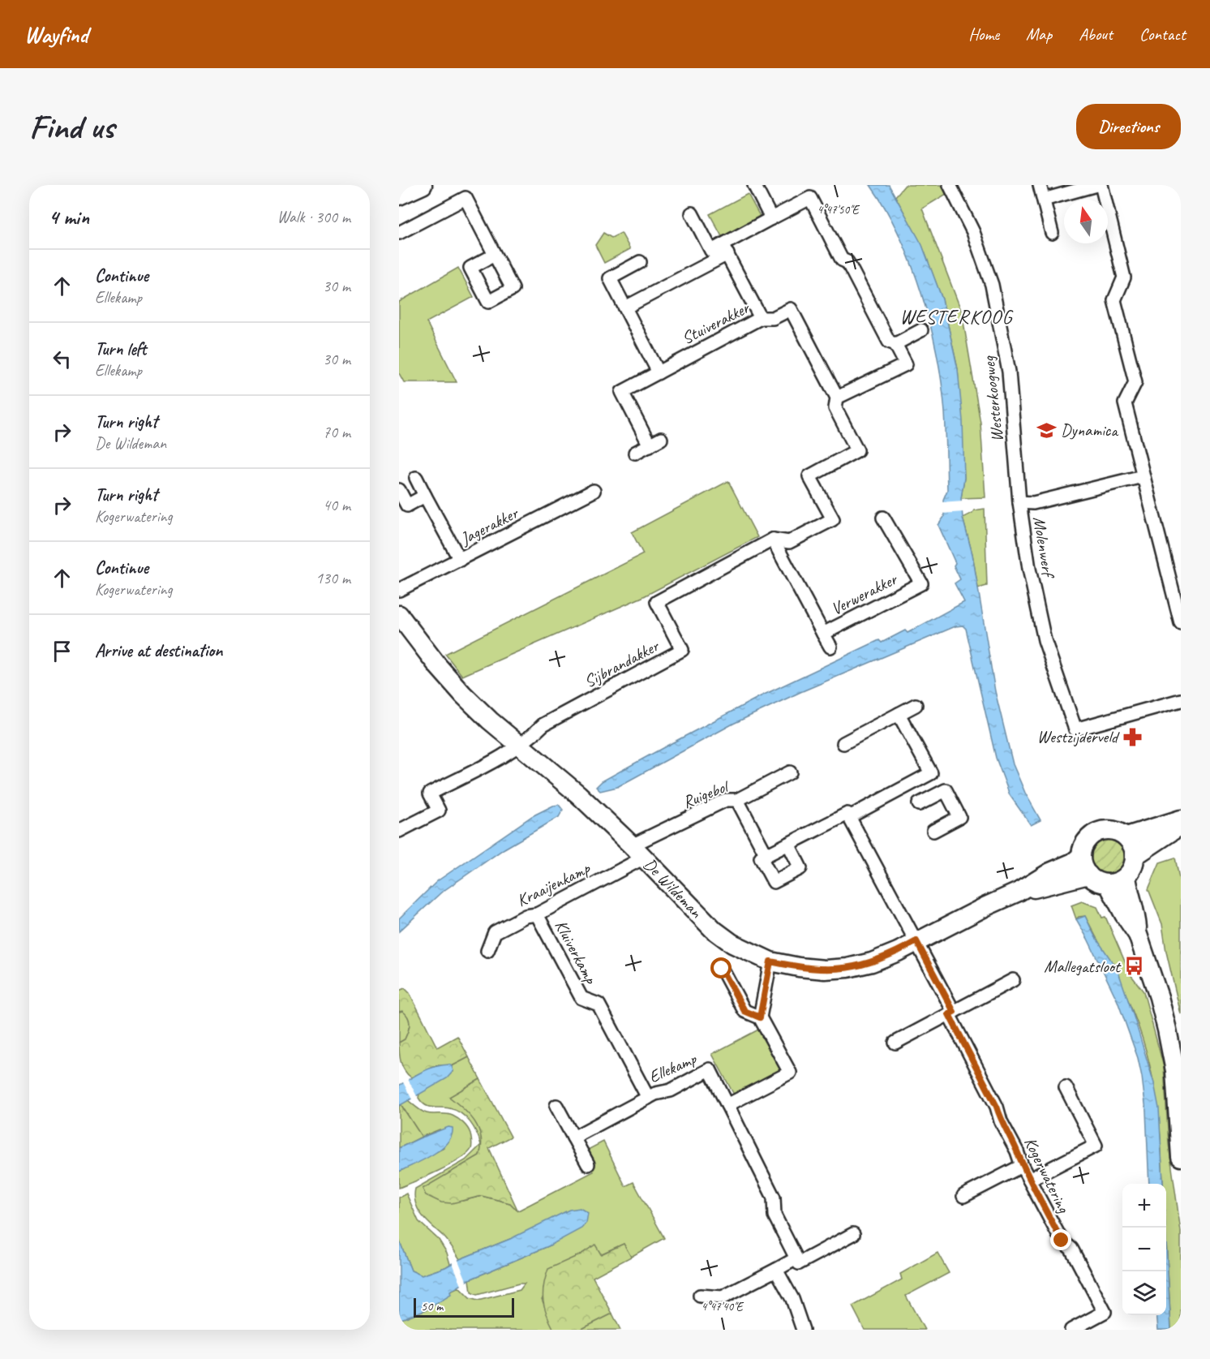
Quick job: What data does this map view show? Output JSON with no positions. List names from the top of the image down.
{
  "streets": {
    "street": [
      "Stuiverakker",
      "Westerkoogweg",
      "Jagerakker",
      "Molenwerf",
      "Verwerakker",
      "Sijbrandakker",
      "Ruigebol",
      "Kraaijenkamp",
      "De Wildeman",
      "Kluiverkamp",
      "Ellekamp",
      "Kogerwatering"
    ]
  },
  "crossings": [
    ["Stuiverakker", "Verwerakker"],
    ["Stuiverakker", "Sijbrandakker"],
    ["Westerkoogweg", "Molenwerf"],
    ["Verwerakker", "Sijbrandakker"],
    ["Sijbrandakker", "De Wildeman"],
    ["Ruigebol", "Kraaijenkamp"],
    ["Ruigebol", "De Wildeman"],
    ["Kraaijenkamp", "De Wildeman"],
    ["Kraaijenkamp", "Kluiverkamp"],
    ["De Wildeman", "Kogerwatering"],
    ["Kluiverkamp", "Ellekamp"]
  ],
  "districts": ["WESTERKOOG"],
  "places": {
    "school or university": ["Dynamica"],
    "pharmacy": ["Westzijderveld"],
    "bus stop": ["Mallegatsloot"]
  },
  "scale_bar": "50 m",
  "north": "top",
  "page": {
    "header": "Wayfind",
    "nav": [
      "Home",
      "Map",
      "About",
      "Contact"
    ],
    "buttons": "Directions",
    "title": "Find us",
    "heading": ["4 min", "Walk · 300 m"],
    "list": [
      ["Continue", "Ellekamp", "30 m"],
      ["Turn left", "Ellekamp", "30 m"],
      ["Turn right", "De Wildeman", "70 m"],
      ["Turn right", "Kogerwatering", "40 m"],
      ["Continue", "Kogerwatering", "130 m"],
      "Arrive at destination"
    ],
    "map_buttons": ["+", "−"],
    "scale": "50 m"
  },
  "coordinates": ["4°47'50\"E", "4°47'40\"E"]
}
